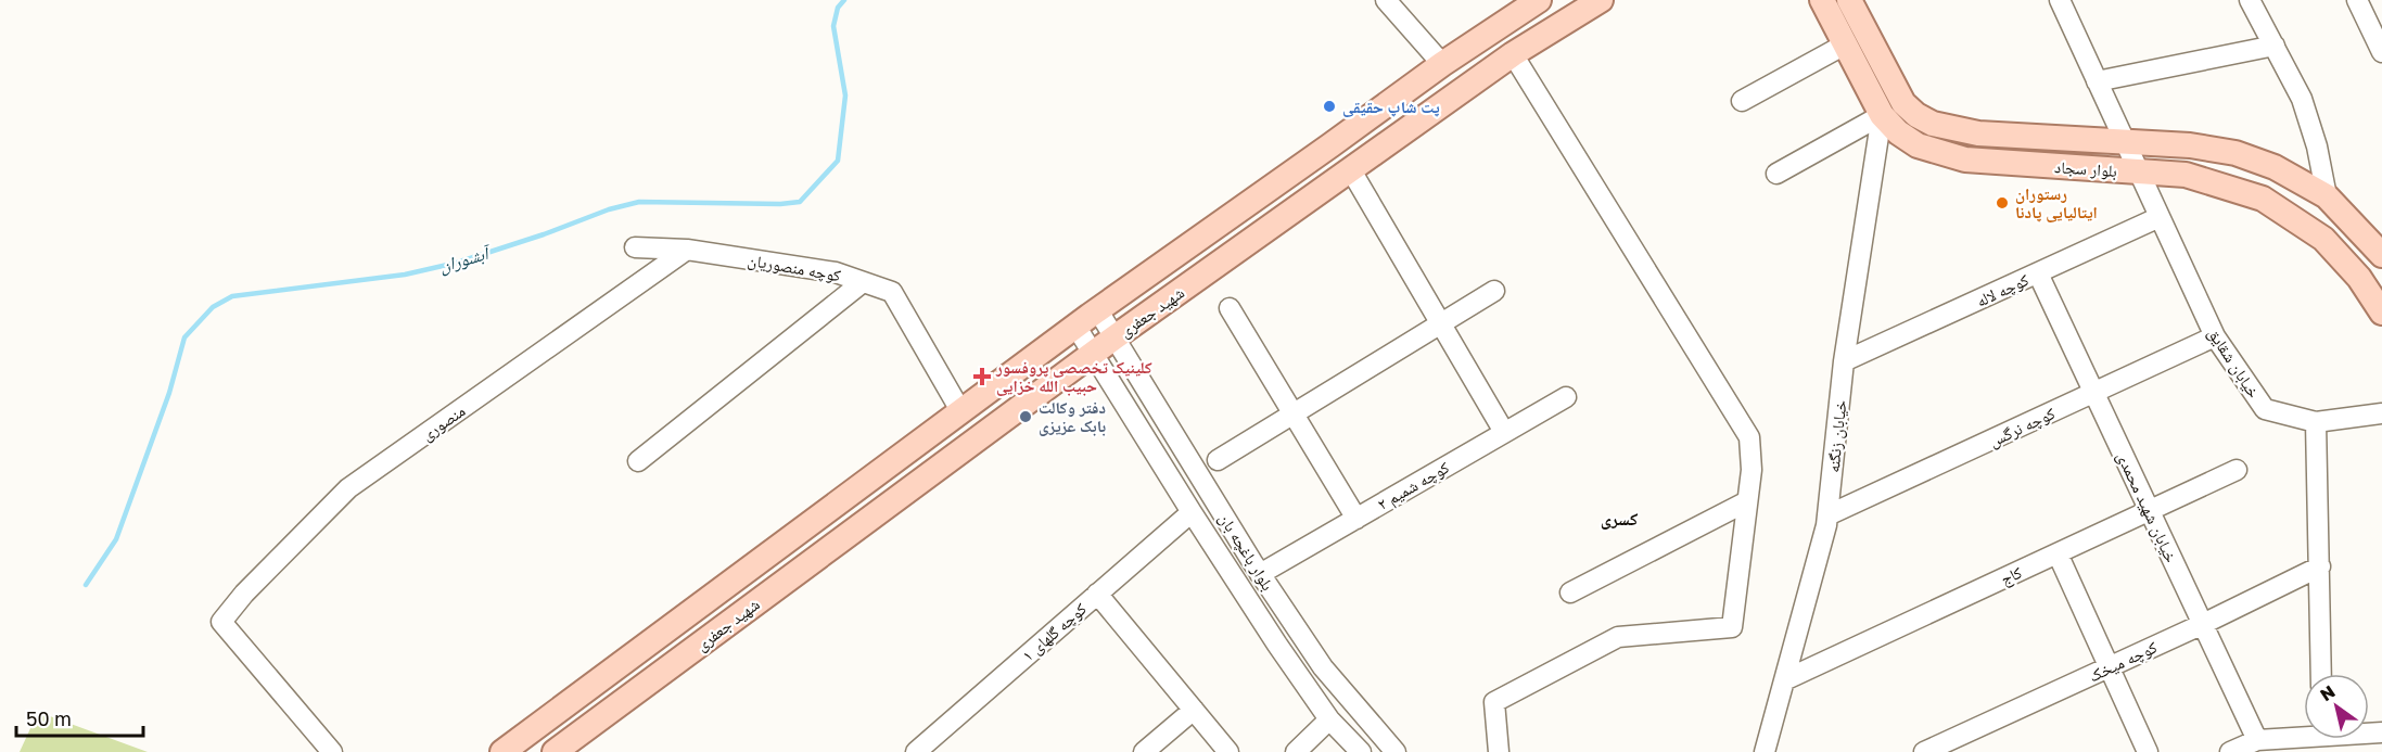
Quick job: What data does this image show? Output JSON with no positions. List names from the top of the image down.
{
  "streets": {
    "main road": ["بلوار سجاد", "شهید جعفری"],
    "street": [
      "کوچه منصوریان",
      "کوچه لاله",
      "خیابان شقایق",
      "منصوری",
      "کوچه نرگس",
      "خیابان زنگنه",
      "کوچه شمیم ۲",
      "خیابان شهید محمدی",
      "بلوار باغچه بان",
      "کاج",
      "کوچه گلهای ۱",
      "کوچه میخک"
    ]
  },
  "crossings": [
    ["بلوار سجاد", "خیابان شقایق"],
    ["بلوار سجاد", "خیابان زنگنه"],
    ["کوچه منصوریان", "شهید جعفری"],
    ["کوچه منصوریان", "منصوری"],
    ["کوچه لاله", "خیابان شقایق"],
    ["کوچه لاله", "خیابان زنگنه"],
    ["کوچه لاله", "خیابان شهید محمدی"],
    ["شهید جعفری", "بلوار باغچه بان"],
    ["خیابان شقایق", "کوچه نرگس"],
    ["کوچه نرگس", "خیابان زنگنه"],
    ["کوچه نرگس", "خیابان شهید محمدی"],
    ["خیابان زنگنه", "کاج"],
    ["کوچه شمیم ۲", "بلوار باغچه بان"],
    ["خیابان شهید محمدی", "کاج"],
    ["خیابان شهید محمدی", "کوچه میخک"],
    ["بلوار باغچه بان", "کوچه گلهای ۱"]
  ],
  "districts": ["کسری"],
  "water": ["آبشوران"],
  "places": {
    "other": ["پت شاپ حقیقی", "رستوران ایتالیایی پادنا", "دفتر وکالت بابک عزیزی"],
    "health": ["کلینیک تخصصی پروفسور حبیب الله خزایی"]
  },
  "scale_bar": "50 m",
  "north": "top left"
}
